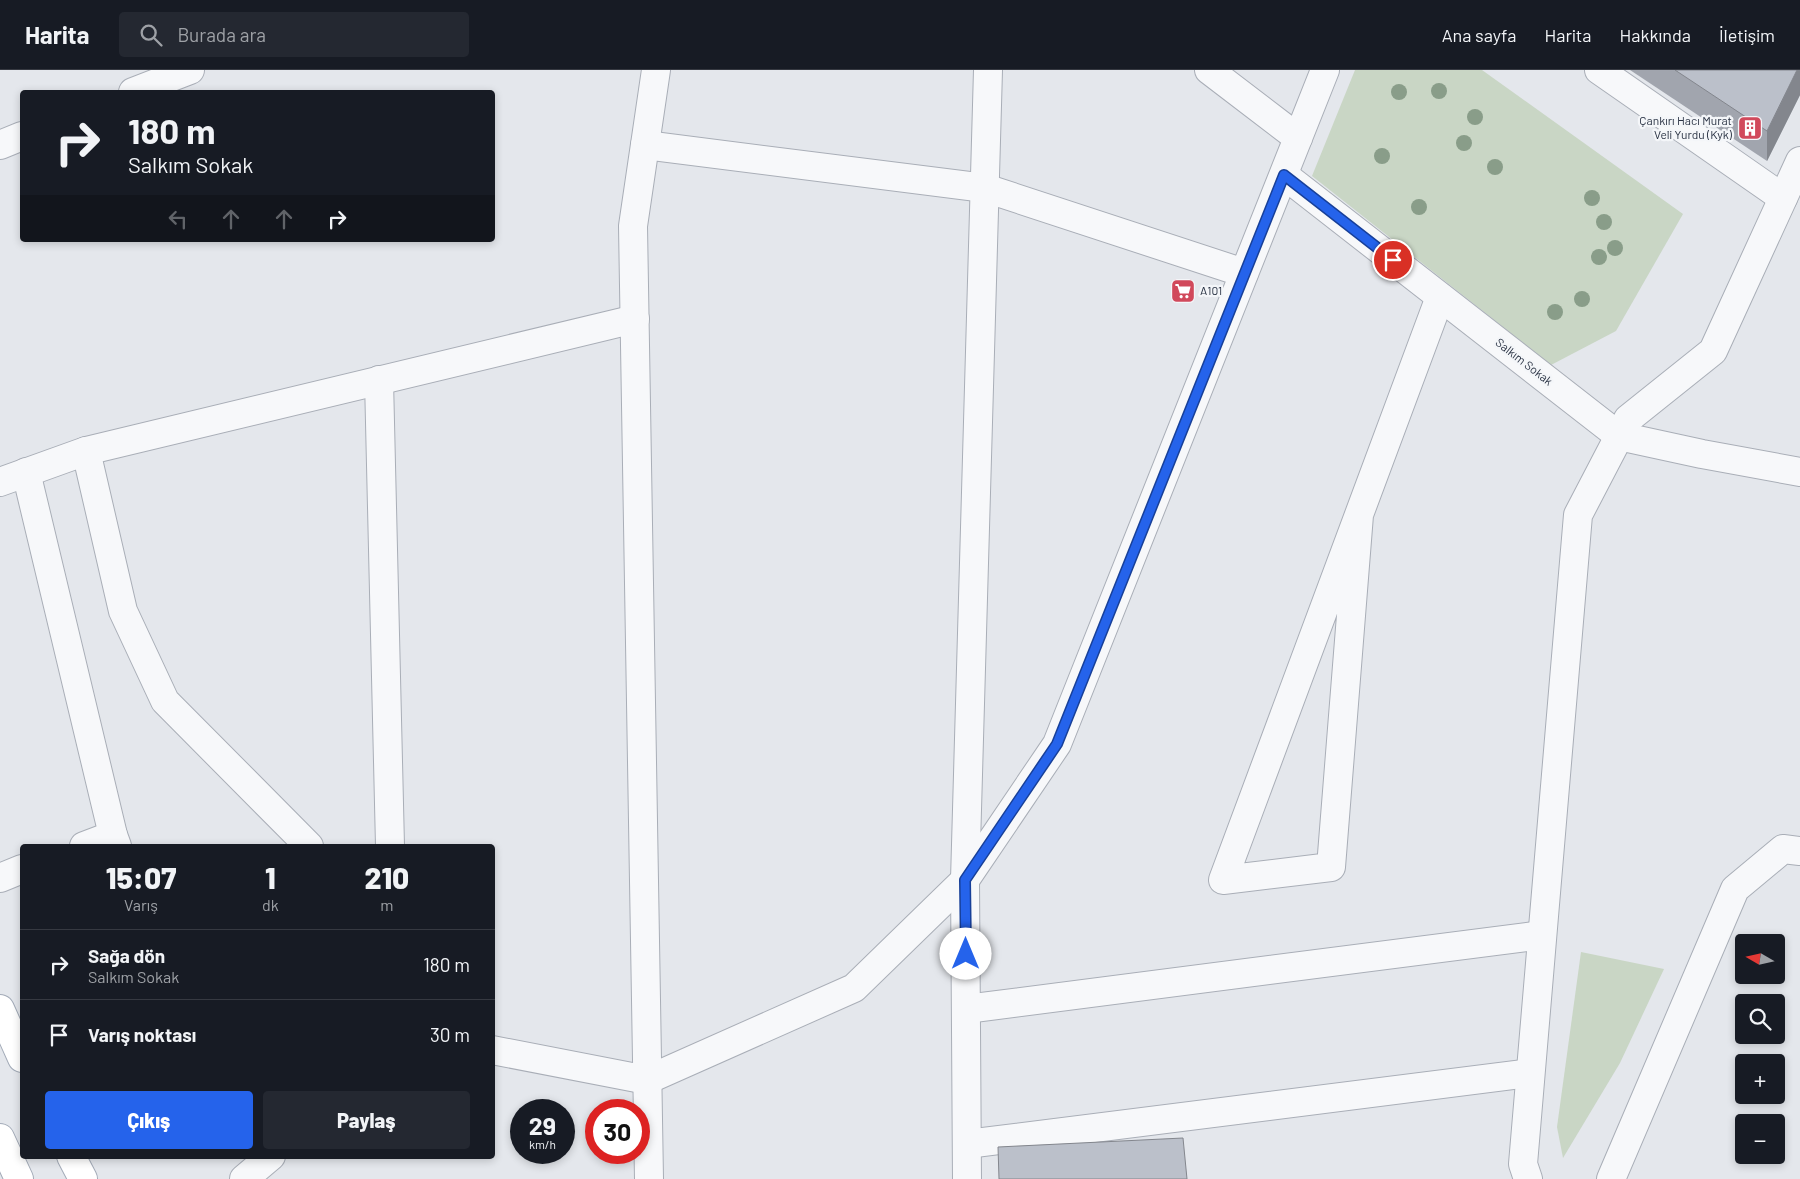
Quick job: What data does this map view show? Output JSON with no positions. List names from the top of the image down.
{
  "streets": {
    "street": ["Salkım Sokak"]
  },
  "places": {
    "building": ["Çankırı Hacı Murat Veli Yurdu (Kyk)"],
    "supermarket": ["A101"]
  },
  "north": "left",
  "page": {
    "header": "Harita",
    "search": "Burada ara",
    "nav": [
      "Ana sayfa",
      "Harita",
      "Hakkında",
      "İletişim"
    ],
    "turn": ["180 m", "Salkım Sokak"],
    "eta": [
      "15:07",
      "Varış",
      "1",
      "dk",
      "210",
      "m"
    ],
    "list": [
      {
        "name": "Sağa dön",
        "note": "Salkım Sokak",
        "value": "180 m"
      },
      {
        "name": "Varış noktası",
        "value": "30 m"
      }
    ],
    "map_buttons": ["+", "−"],
    "buttons": ["Çıkış", "Paylaş"],
    "speed": "29 km/h",
    "limit": "30"
  }
}
